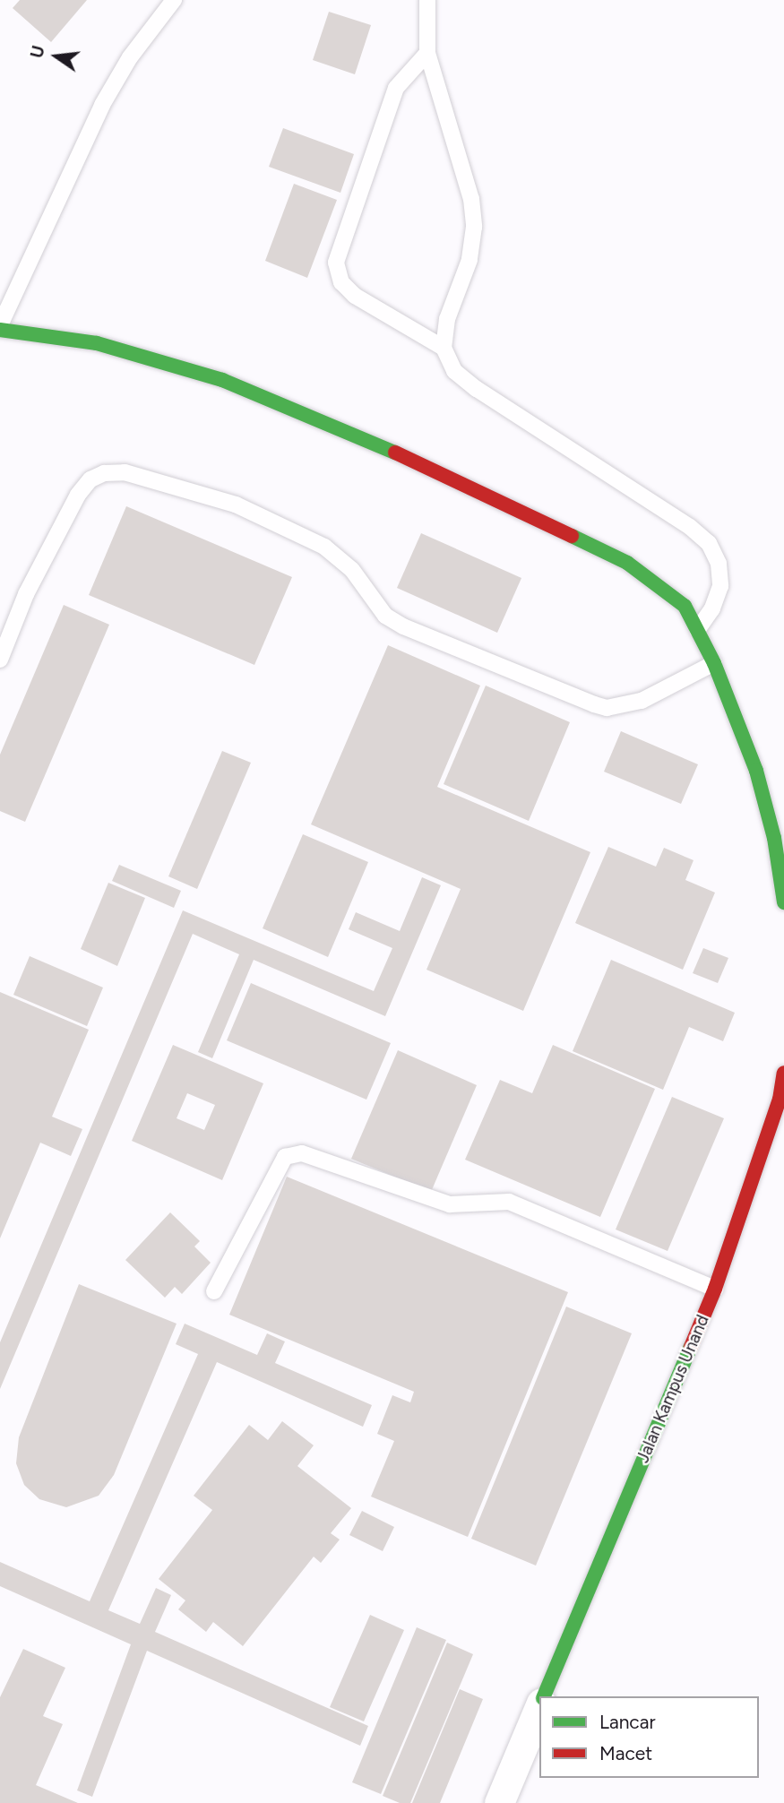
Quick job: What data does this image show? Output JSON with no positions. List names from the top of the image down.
{
  "streets": {
    "street": ["Jalan Kampus Unand"]
  },
  "legend": ["Lancar", "Macet"],
  "north": "left"
}
